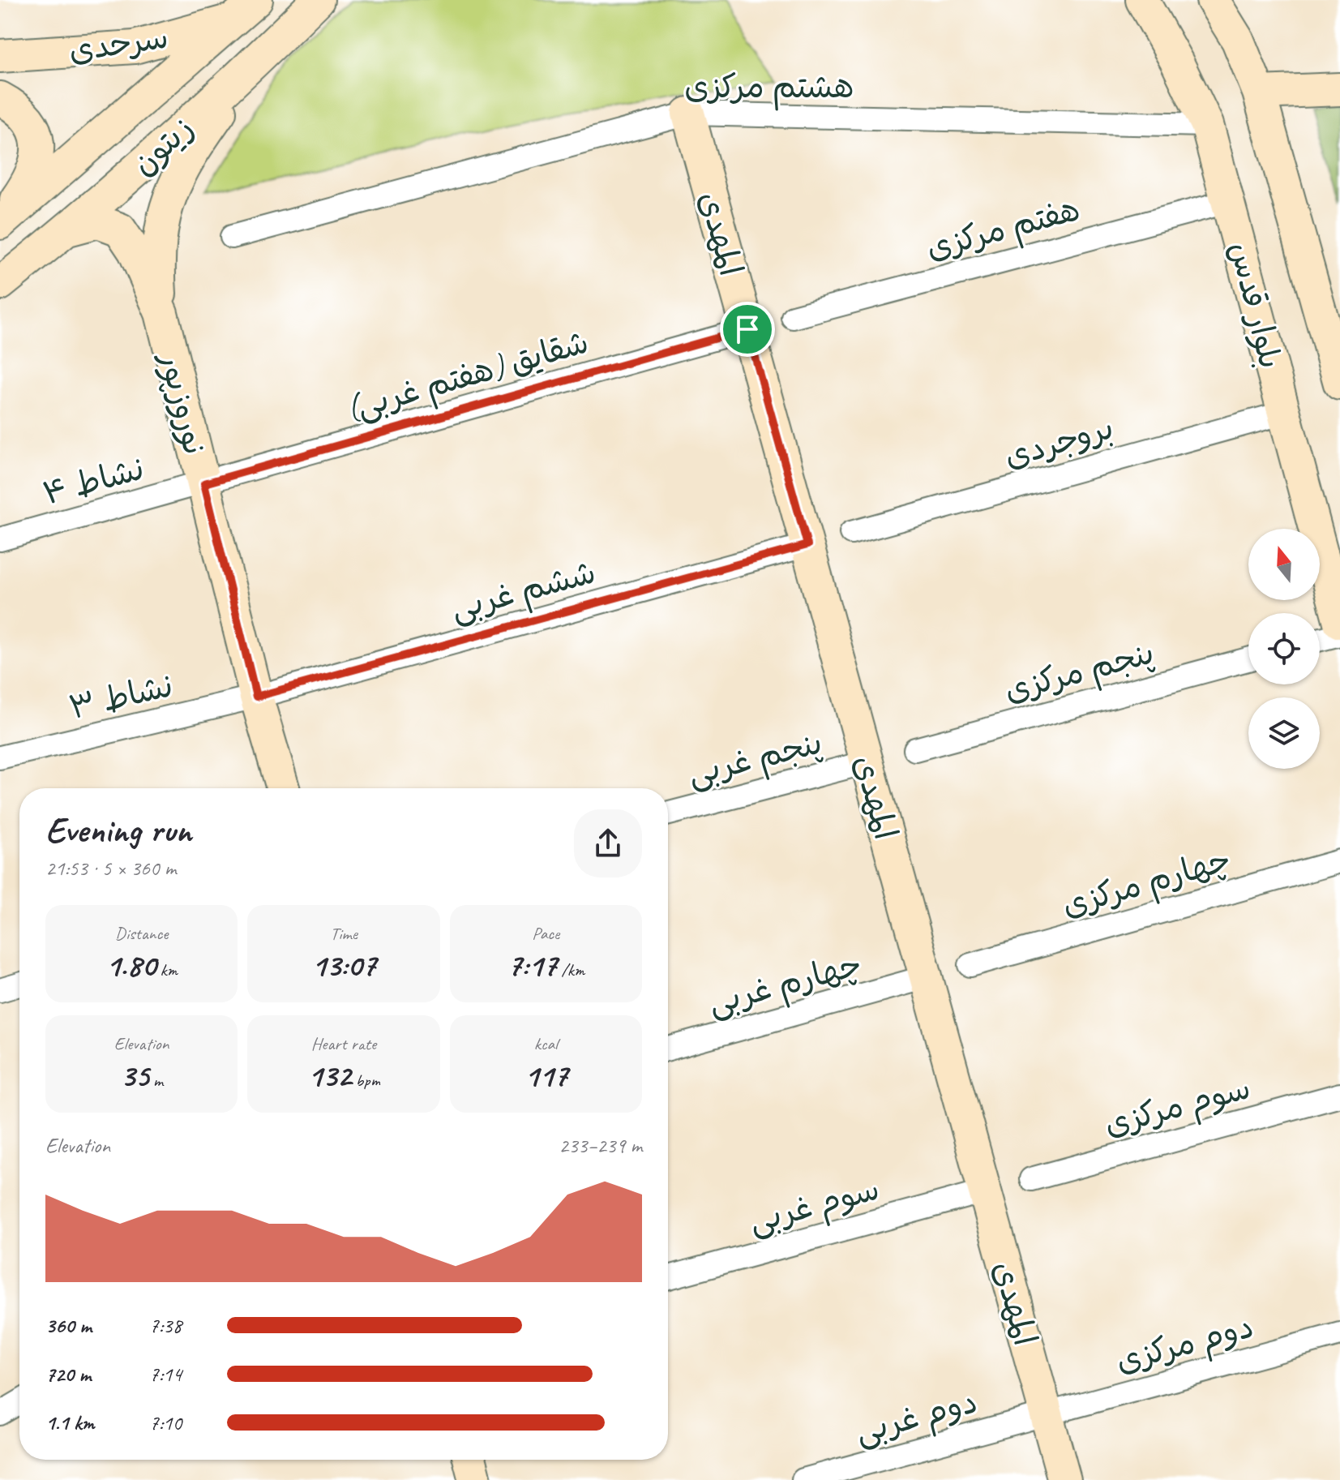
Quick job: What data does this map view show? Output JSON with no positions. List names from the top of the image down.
{
  "streets": {
    "street": [
      "سرحدی",
      "هشتم مرکزی",
      "زیتون",
      "هفتم مرکزی",
      "المهدی",
      "بلوار قدس",
      "شقایق (هفتم غربی)",
      "نوروزپور",
      "بروجردی",
      "نشاط ۴",
      "ششم غربی",
      "پنجم مرکزی",
      "نشاط ۳",
      "پنجم غربی",
      "چهارم مرکزی",
      "چهارم غربی",
      "سوم مرکزی",
      "سوم غربی",
      "دوم مرکزی",
      "دوم غربی"
    ]
  },
  "crossings": [
    ["سرحدی", "زیتون"],
    ["هشتم مرکزی", "المهدی"],
    ["هشتم مرکزی", "بلوار قدس"],
    ["زیتون", "نوروزپور"],
    ["هفتم مرکزی", "بلوار قدس"],
    ["المهدی", "شقایق (هفتم غربی)"],
    ["المهدی", "ششم غربی"],
    ["المهدی", "پنجم غربی"],
    ["المهدی", "چهارم غربی"],
    ["المهدی", "سوم غربی"],
    ["المهدی", "دوم مرکزی"],
    ["المهدی", "دوم غربی"],
    ["بلوار قدس", "بروجردی"],
    ["شقایق (هفتم غربی)", "نوروزپور"],
    ["شقایق (هفتم غربی)", "نشاط ۴"],
    ["نوروزپور", "نشاط ۴"],
    ["نوروزپور", "ششم غربی"],
    ["نوروزپور", "نشاط ۳"],
    ["ششم غربی", "نشاط ۳"],
    ["دوم مرکزی", "دوم غربی"]
  ],
  "north": "top",
  "page": {
    "heading": ["Evening run", "21:53 · 5 × 360 m"],
    "stats": [
      ["Distance", "1.80 km"],
      ["Time", "13:07"],
      ["Pace", "7:17 /km"],
      ["Elevation", "35 m"],
      ["Heart rate", "132 bpm"],
      ["kcal", "117"]
    ],
    "chart": ["Elevation", "233–239 m"],
    "list": [
      {
        "name": "360 m",
        "note": "7:38"
      },
      {
        "name": "720 m",
        "note": "7:14"
      },
      {
        "name": "1.1 km",
        "note": "7:10"
      }
    ]
  }
}
